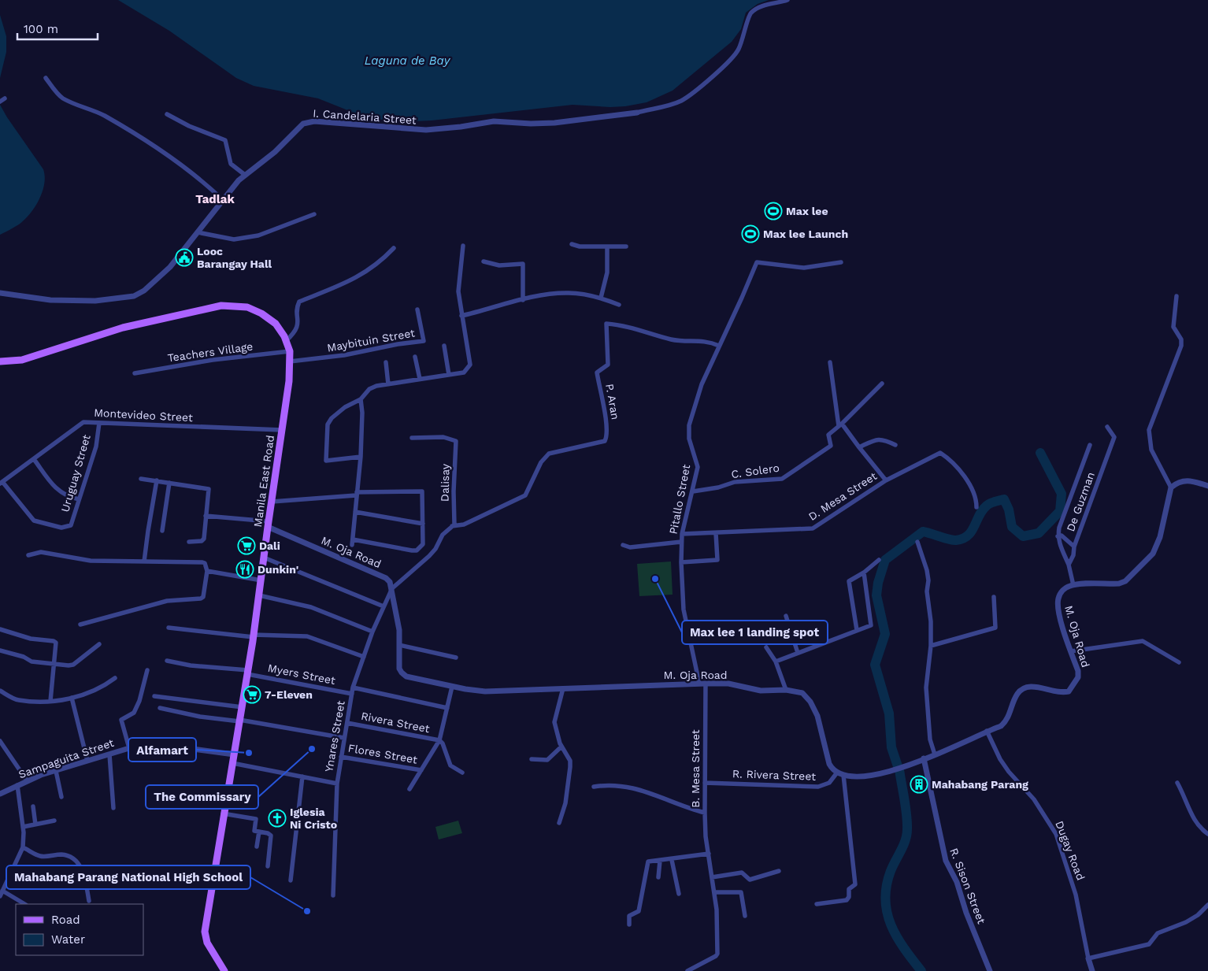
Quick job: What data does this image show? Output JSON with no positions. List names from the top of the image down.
{
  "streets": {
    "main road": ["Manila East Road"],
    "street": [
      "I. Candelaria Street",
      "Maybituin Street",
      "Teachers Village",
      "P. Aran",
      "Montevideo Street",
      "C. Solero",
      "Uruguay Street",
      "Dalisay",
      "D. Mesa Street",
      "Pitallo Street",
      "De Guzman",
      "M. Oja Road",
      "Myers Street",
      "Rivera Street",
      "Ynares Street",
      "Flores Street",
      "Sampaguita Street",
      "B. Mesa Street",
      "R. Rivera Street",
      "Dugay Road",
      "R. Sison Street"
    ]
  },
  "crossings": [
    ["Maybituin Street", "Manila East Road"],
    ["Teachers Village", "Manila East Road"],
    ["P. Aran", "Dalisay"],
    ["P. Aran", "Pitallo Street"],
    ["Montevideo Street", "Uruguay Street"],
    ["Montevideo Street", "Manila East Road"],
    ["C. Solero", "Pitallo Street"],
    ["Manila East Road", "M. Oja Road"],
    ["Manila East Road", "Myers Street"],
    ["Manila East Road", "Sampaguita Street"],
    ["D. Mesa Street", "Pitallo Street"],
    ["Pitallo Street", "M. Oja Road"],
    ["De Guzman", "M. Oja Road"],
    ["M. Oja Road", "Ynares Street"],
    ["M. Oja Road", "B. Mesa Street"],
    ["M. Oja Road", "R. Rivera Street"],
    ["M. Oja Road", "Dugay Road"],
    ["M. Oja Road", "R. Sison Street"],
    ["Myers Street", "Ynares Street"],
    ["Rivera Street", "Ynares Street"],
    ["Ynares Street", "Flores Street"],
    ["B. Mesa Street", "R. Rivera Street"]
  ],
  "districts": ["Tadlak"],
  "water": ["Laguna de Bay"],
  "places": {
    "sports": ["Max lee", "Max lee Launch"],
    "public building": ["Looc Barangay Hall"],
    "supermarket": ["Dali", "7-Eleven"],
    "restaurant": ["Dunkin'"],
    "other": [
      "Max lee 1 landing spot",
      "The Commissary",
      "Alfamart",
      "Mahabang Parang National High School"
    ],
    "building": ["Mahabang Parang"],
    "church": ["Iglesia Ni Cristo"]
  },
  "legend": ["Road", "Water"],
  "scale_bar": "100 m"
}
